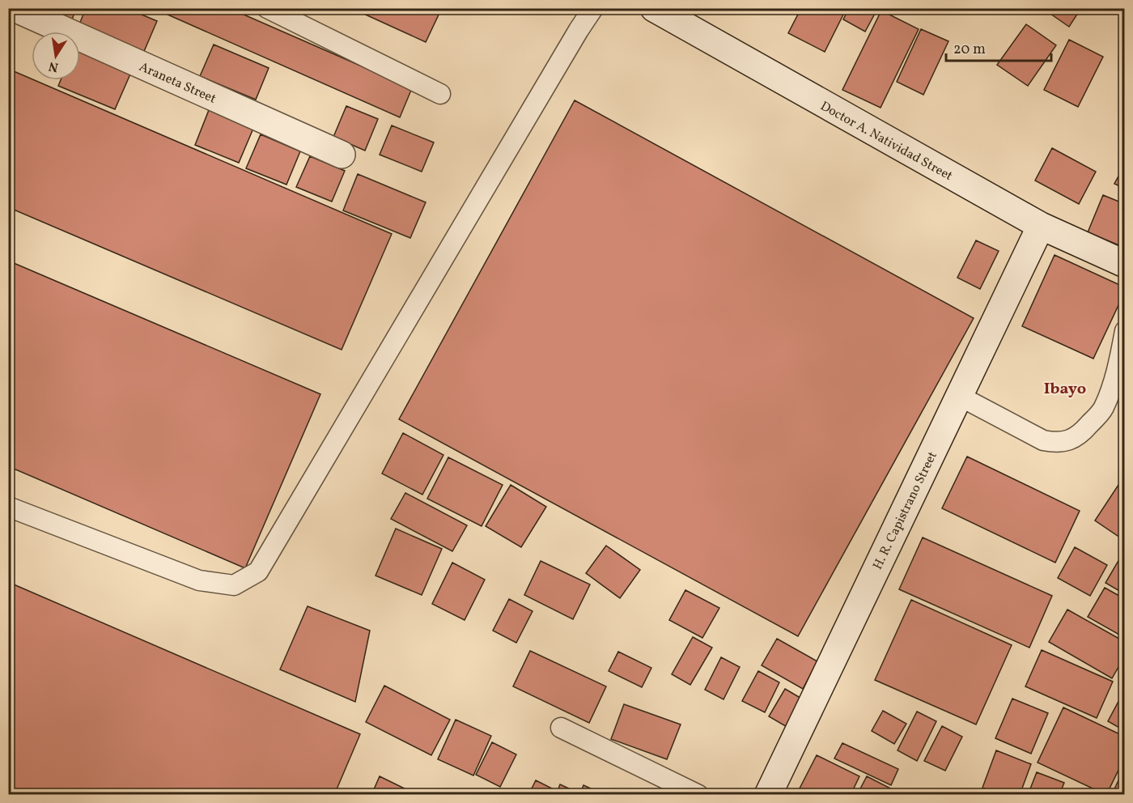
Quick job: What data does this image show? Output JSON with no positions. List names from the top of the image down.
{
  "streets": {
    "street": ["Araneta Street", "Doctor A. Natividad Street", "H. R. Capistrano Street"]
  },
  "crossings": [
    ["Doctor A. Natividad Street", "H. R. Capistrano Street"]
  ],
  "districts": ["Ibayo"],
  "scale_bar": "20 m",
  "north": "bottom"
}
